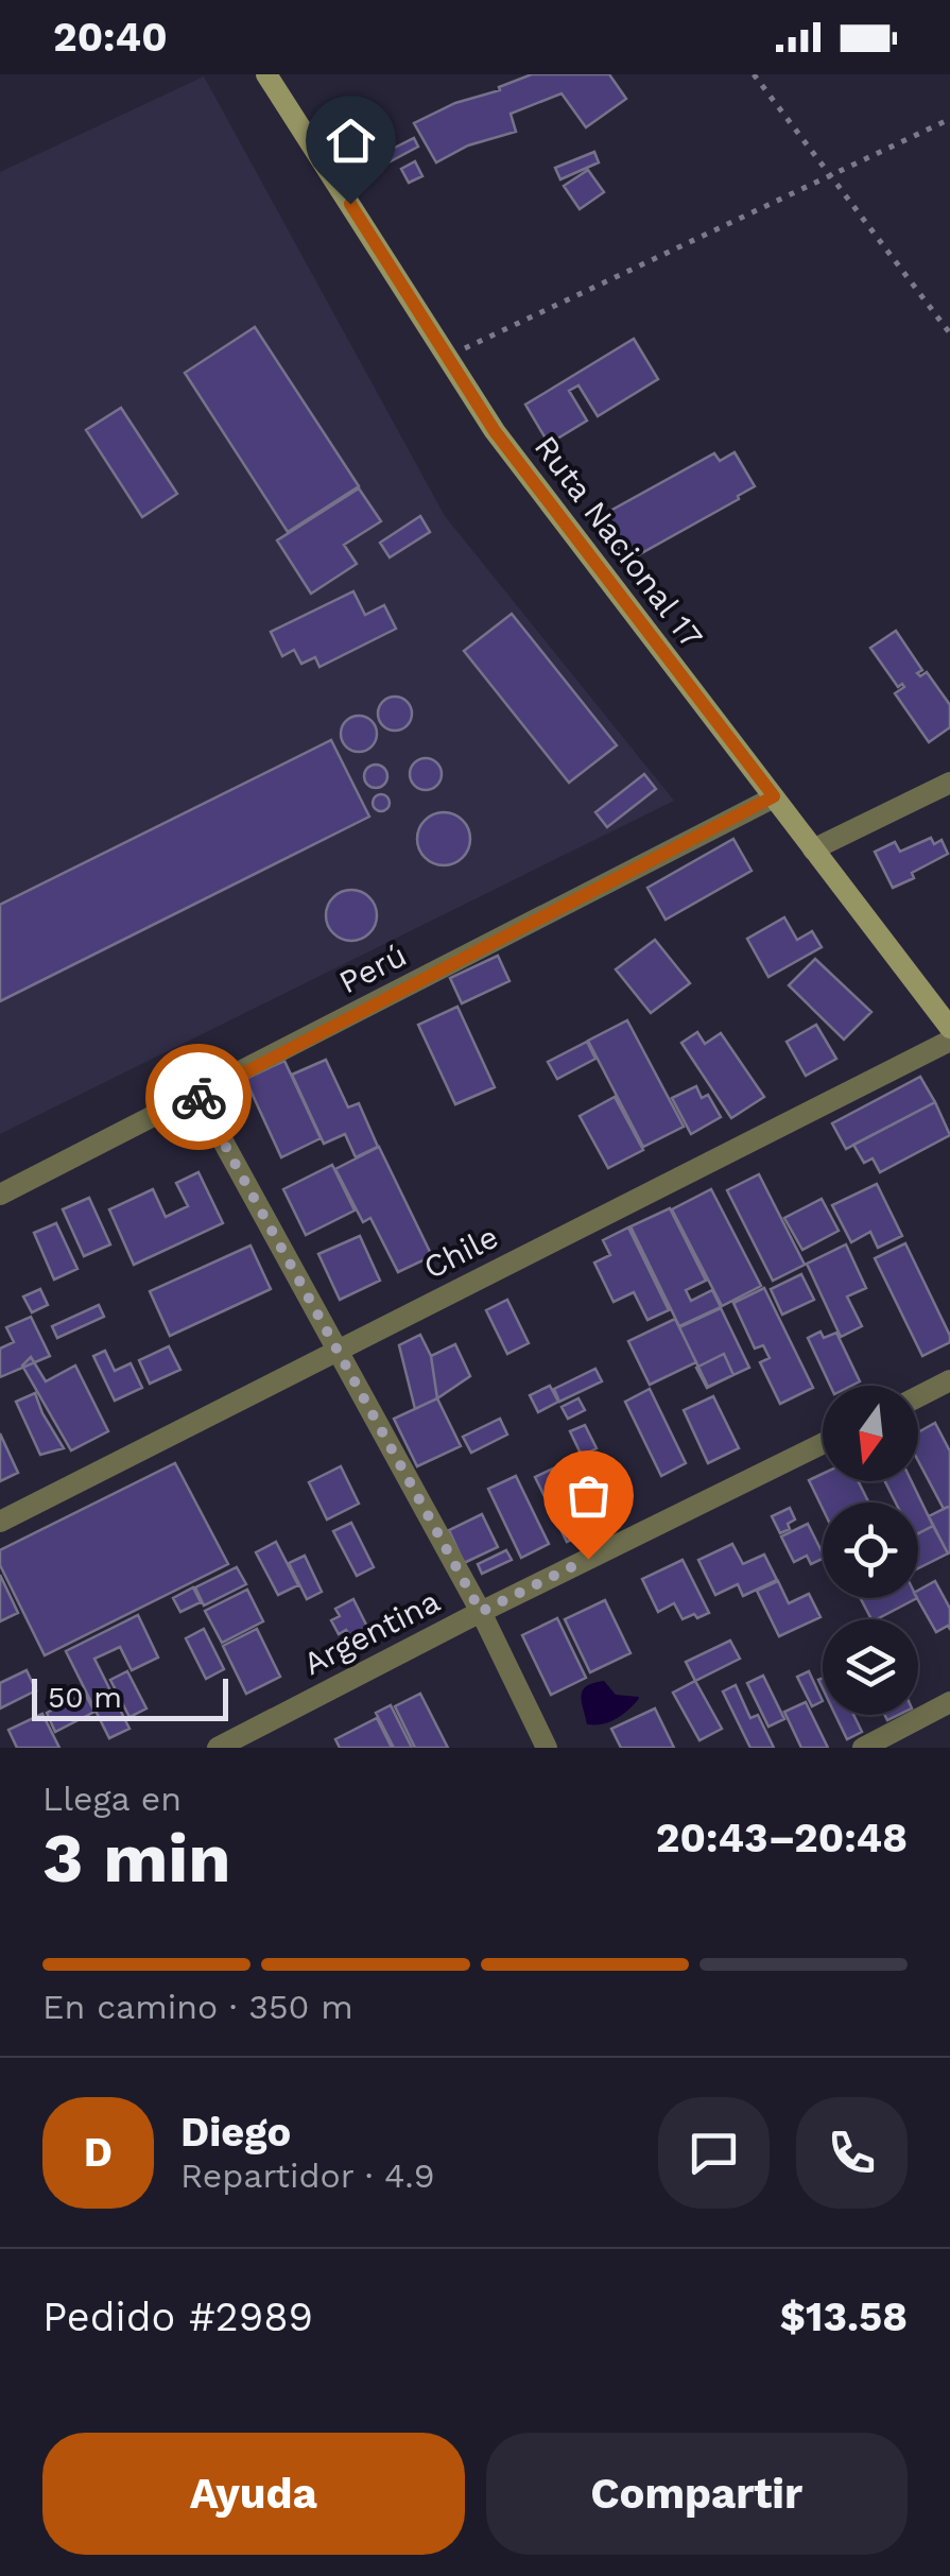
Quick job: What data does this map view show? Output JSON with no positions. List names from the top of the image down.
{
  "streets": {
    "street": [
      "Ruta Nacional 17",
      "Perú",
      "Chile",
      "Argentina"
    ]
  },
  "crossings": [
    ["Ruta Nacional 17", "Perú"]
  ],
  "scale_bar": "50 m",
  "north": "bottom",
  "page": {
    "status": "20:40",
    "scale": "50 m",
    "heading": ["3 min", "Llega en", "20:43–20:48"],
    "panel": [
      "Diego",
      "Repartidor · 4.9",
      "Pedido #2989",
      "$13.58"
    ],
    "bar": "En camino · 350 m",
    "round": "D",
    "buttons": ["Ayuda", "Compartir"]
  }
}
